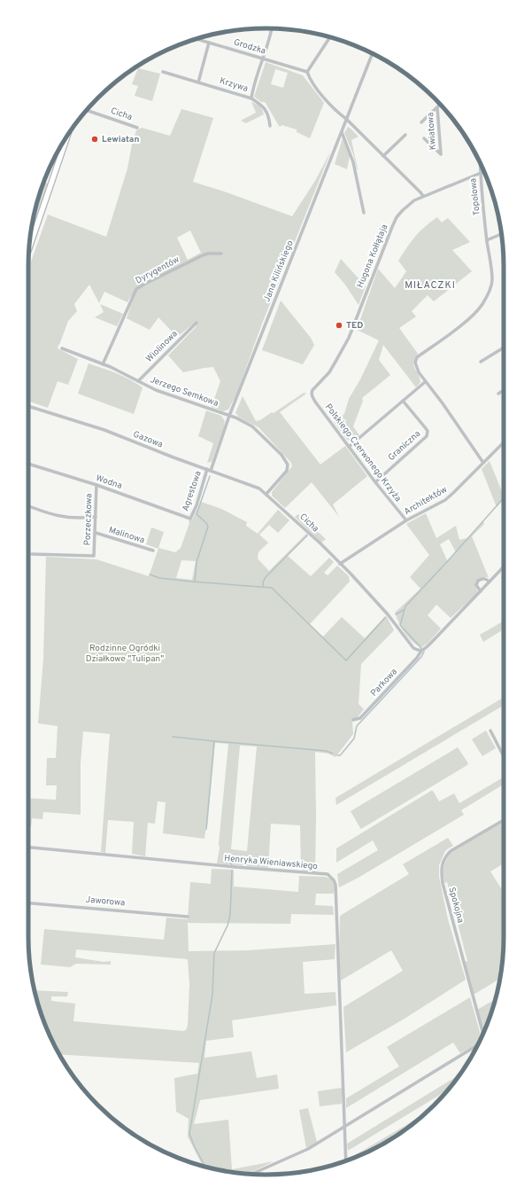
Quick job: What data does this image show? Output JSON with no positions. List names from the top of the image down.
{
  "streets": {
    "street": [
      "Grodzka",
      "Krzywa",
      "Cicha",
      "Kwiatowa",
      "Topolowa",
      "Hugona Kołłątaja",
      "Dyrygentów",
      "Jana Kilińskiego",
      "Wiolinowa",
      "Jerzego Semkowa",
      "Gazowa",
      "Graniczna",
      "Polskiego Czerwonego Krzyża",
      "Wodna",
      "Agrestowa",
      "Architektów",
      "Porzeczkowa",
      "Malinowa",
      "Parkowa",
      "Henryka Wieniawskiego",
      "Jaworowa",
      "Spokojna"
    ]
  },
  "crossings": [
    ["Cicha", "Gazowa"],
    ["Cicha", "Architektów"],
    ["Cicha", "Parkowa"],
    ["Topolowa", "Hugona Kołłątaja"],
    ["Topolowa", "Architektów"],
    ["Hugona Kołłątaja", "Polskiego Czerwonego Krzyża"],
    ["Dyrygentów", "Jerzego Semkowa"],
    ["Jana Kilińskiego", "Jerzego Semkowa"],
    ["Wiolinowa", "Jerzego Semkowa"],
    ["Gazowa", "Agrestowa"],
    ["Graniczna", "Polskiego Czerwonego Krzyża"],
    ["Polskiego Czerwonego Krzyża", "Architektów"],
    ["Wodna", "Agrestowa"],
    ["Wodna", "Porzeczkowa"],
    ["Porzeczkowa", "Malinowa"],
    ["Henryka Wieniawskiego", "Spokojna"]
  ],
  "districts": ["MIŁACZKI"],
  "parks": ["Rodzinne Ogródki Działkowe \"Tulipan\""],
  "places": ["Lewiatan", "TED"]
}
